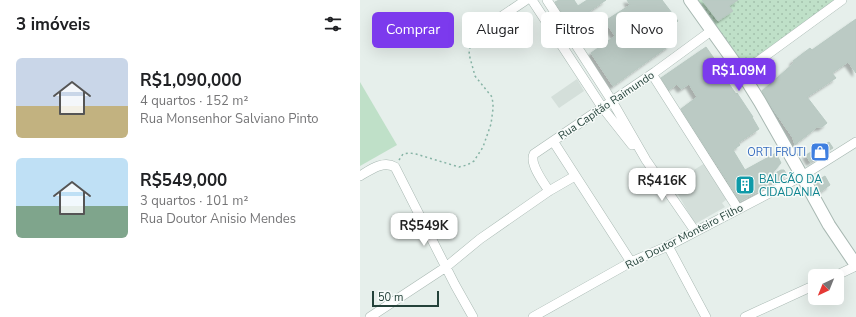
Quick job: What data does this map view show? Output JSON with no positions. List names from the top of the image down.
{
  "streets": {
    "street": ["Rua Capitão Raimundo", "Rua Doutor Monteiro Filho"]
  },
  "places": {
    "shop": ["ORTI FRUTI"],
    "building": ["BALCÃO DA CIDADANIA"]
  },
  "scale_bar": "50 m",
  "north": "bottom left",
  "page": {
    "heading": "3 imóveis",
    "chip": [
      "Comprar",
      "Alugar",
      "Filtros",
      "Novo"
    ],
    "list": [
      {
        "name": "R$1,090,000",
        "note": "4 quartos · 152 m² · Rua Monsenhor Salviano Pinto"
      },
      {
        "name": "R$549,000",
        "note": "3 quartos · 101 m² · Rua Doutor Anisio Mendes"
      }
    ],
    "price": ["R$1.09M", "R$416K", "R$549K"],
    "scale": "50 m"
  }
}
